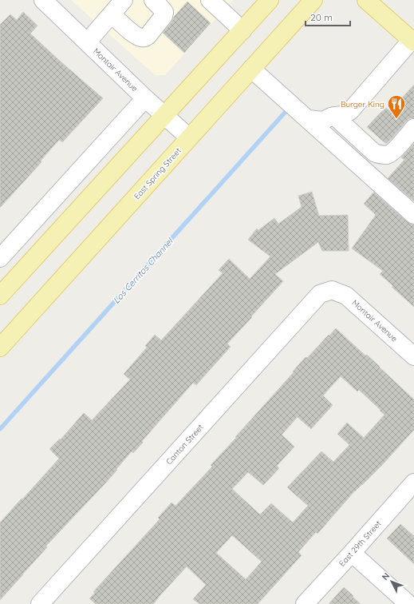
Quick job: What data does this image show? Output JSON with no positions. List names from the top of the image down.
{
  "streets": {
    "main road": ["East Spring Street"],
    "street": ["Montair Avenue", "Canton Street", "East 29th Street"]
  },
  "crossings": [
    ["Montair Avenue", "East Spring Street"],
    ["Montair Avenue", "Canton Street"]
  ],
  "water": ["Los Cerritos Channel"],
  "places": {
    "restaurant": ["Burger King"]
  },
  "scale_bar": "20 m",
  "north": "top left"
}
